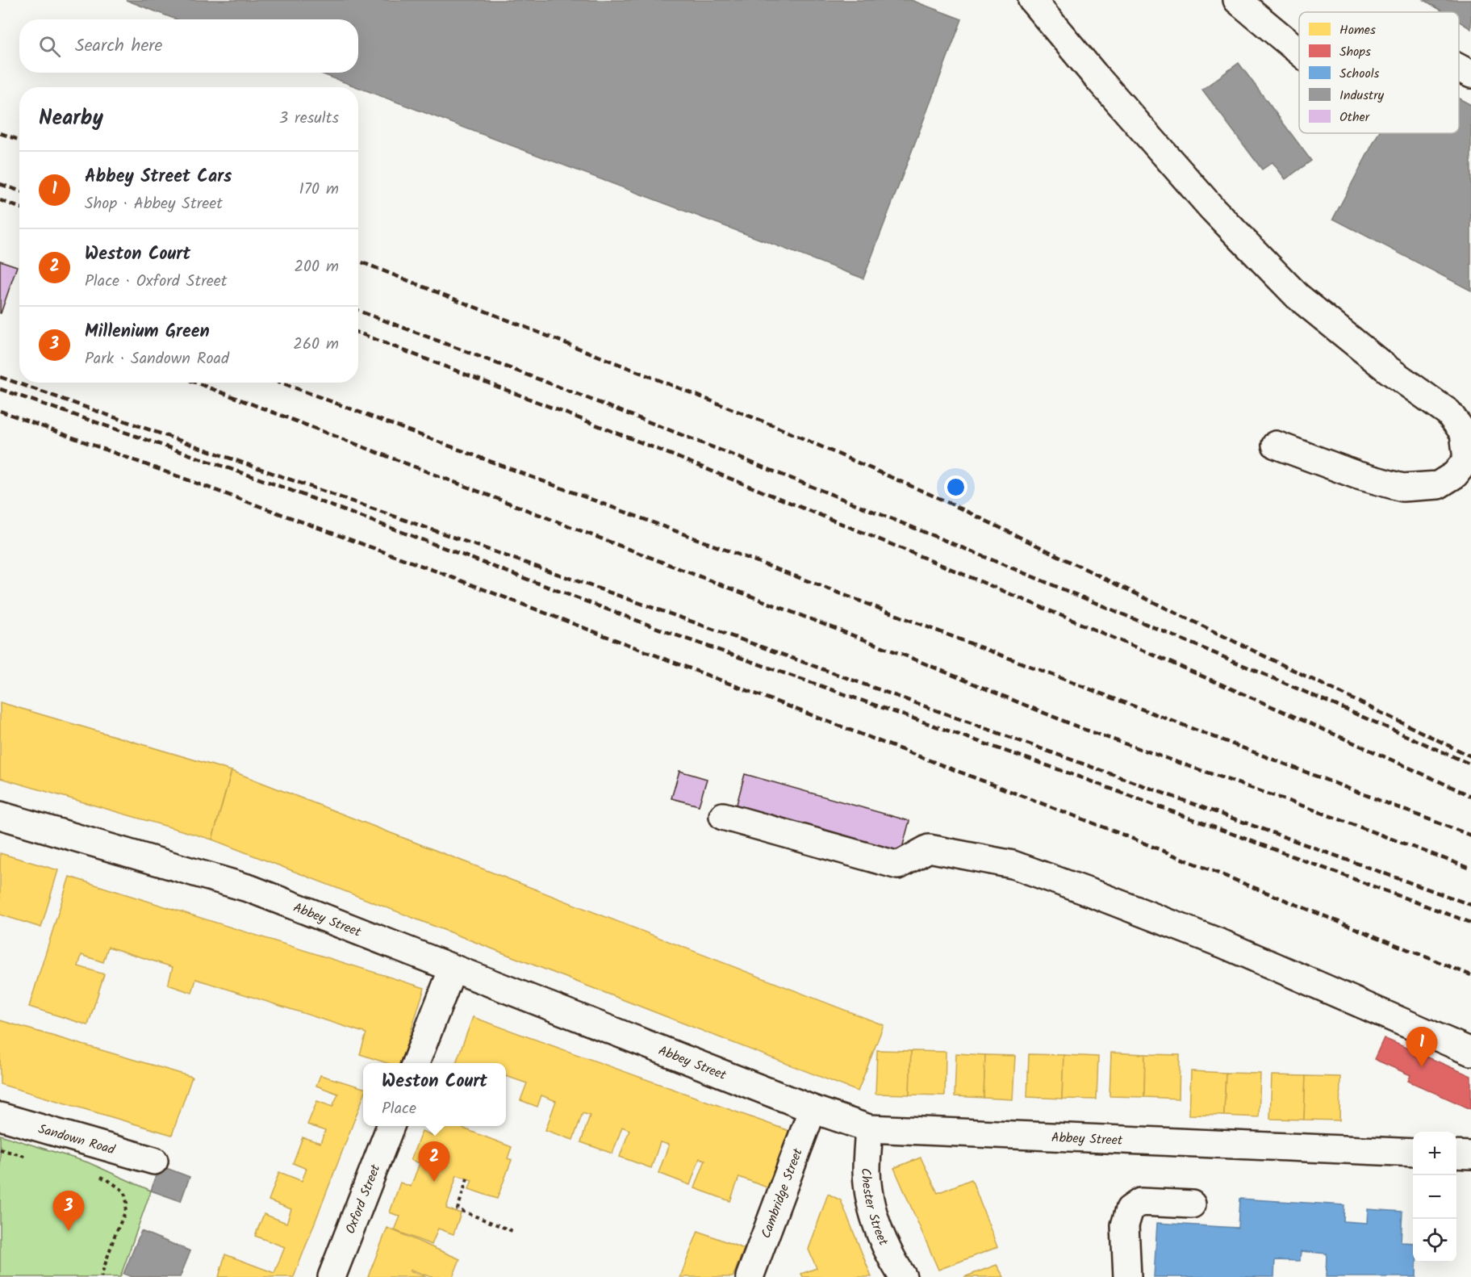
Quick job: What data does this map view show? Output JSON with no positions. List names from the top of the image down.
{
  "streets": {
    "street": [
      "Abbey Street",
      "Sandown Road",
      "Cambridge Street",
      "Oxford Street",
      "Chester Street"
    ]
  },
  "crossings": [
    ["Abbey Street", "Cambridge Street"],
    ["Abbey Street", "Chester Street"]
  ],
  "legend": [
    "Homes",
    "Shops",
    "Schools",
    "Industry",
    "Other"
  ],
  "page": {
    "search": "Search here",
    "heading": ["Nearby", "3 results"],
    "list": [
      {
        "mark": "1",
        "name": "Abbey Street Cars",
        "note": "Shop · Abbey Street",
        "value": "170 m"
      },
      {
        "mark": "2",
        "name": "Weston Court",
        "note": "Place · Oxford Street",
        "value": "200 m"
      },
      {
        "mark": "3",
        "name": "Millenium Green",
        "note": "Park · Sandown Road",
        "value": "260 m"
      }
    ],
    "pins": ["1", "2", "3"],
    "popup": ["Weston Court", "Place"],
    "map_buttons": ["+", "−"]
  }
}
